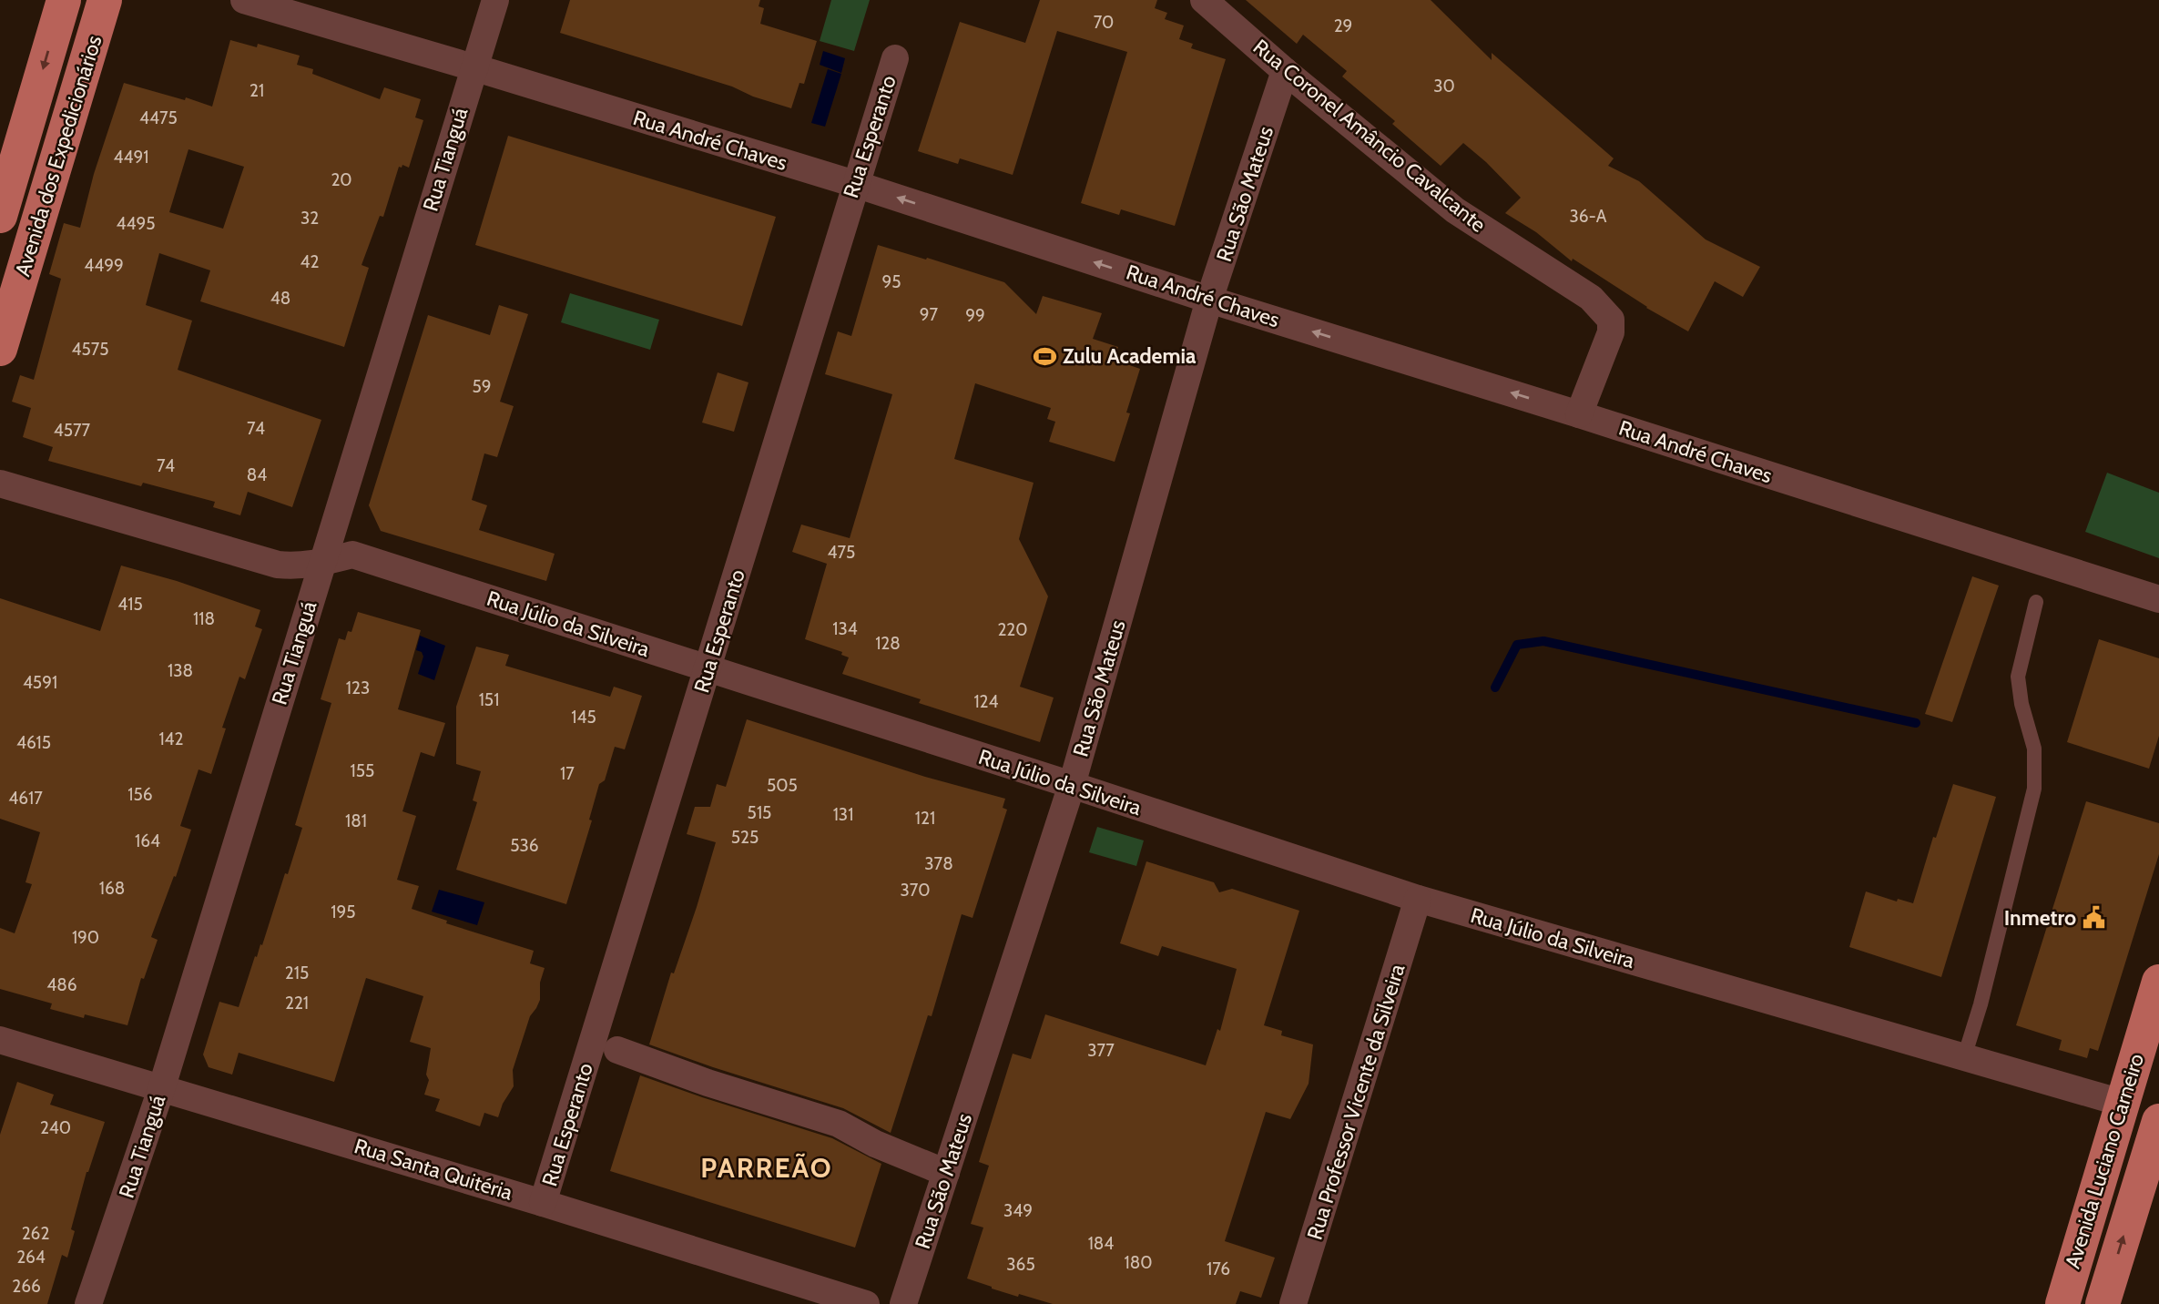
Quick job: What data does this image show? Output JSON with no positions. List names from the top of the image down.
{
  "streets": {
    "main road": ["Avenida dos Expedicionários", "Avenida Luciano Carneiro"],
    "street": [
      "Rua Coronel Amâncio Cavalcante",
      "Rua Esperanto",
      "Rua André Chaves",
      "Rua Tianguá",
      "Rua São Mateus",
      "Rua Júlio da Silveira",
      "Rua Professor Vicente da Silveira",
      "Rua Santa Quitéria"
    ]
  },
  "crossings": [
    ["Rua Coronel Amâncio Cavalcante", "Rua André Chaves"],
    ["Rua Coronel Amâncio Cavalcante", "Rua São Mateus"],
    ["Rua Esperanto", "Rua André Chaves"],
    ["Rua Esperanto", "Rua Júlio da Silveira"],
    ["Rua Esperanto", "Rua Santa Quitéria"],
    ["Rua André Chaves", "Rua Tianguá"],
    ["Rua André Chaves", "Rua São Mateus"],
    ["Rua Tianguá", "Rua Júlio da Silveira"],
    ["Rua Tianguá", "Rua Santa Quitéria"],
    ["Rua São Mateus", "Rua Júlio da Silveira"],
    ["Rua Júlio da Silveira", "Rua Professor Vicente da Silveira"],
    ["Rua Júlio da Silveira", "Avenida Luciano Carneiro"]
  ],
  "one_way": ["Rua André Chaves"],
  "districts": ["PARREÃO"],
  "places": {
    "sports": ["Zulu Academia"],
    "public building": ["Inmetro"]
  },
  "house_numbers": [
    "70",
    "29",
    "30",
    "21",
    "4475",
    "4491",
    "20",
    "36-A",
    "32",
    "4495",
    "42",
    "4499",
    "95",
    "48",
    "97",
    "99",
    "4575",
    "59",
    "74",
    "4577",
    "74",
    "84",
    "475",
    "415",
    "118",
    "134",
    "220",
    "128",
    "138",
    "4591",
    "123",
    "151",
    "124",
    "145",
    "142",
    "4615",
    "155",
    "17",
    "505",
    "156",
    "4617",
    "515",
    "131",
    "121",
    "181",
    "525",
    "164",
    "536",
    "378",
    "168",
    "370",
    "195",
    "190",
    "215",
    "486",
    "221",
    "377",
    "240",
    "349",
    "262",
    "184",
    "264",
    "180",
    "365",
    "176",
    "266"
  ]
}
